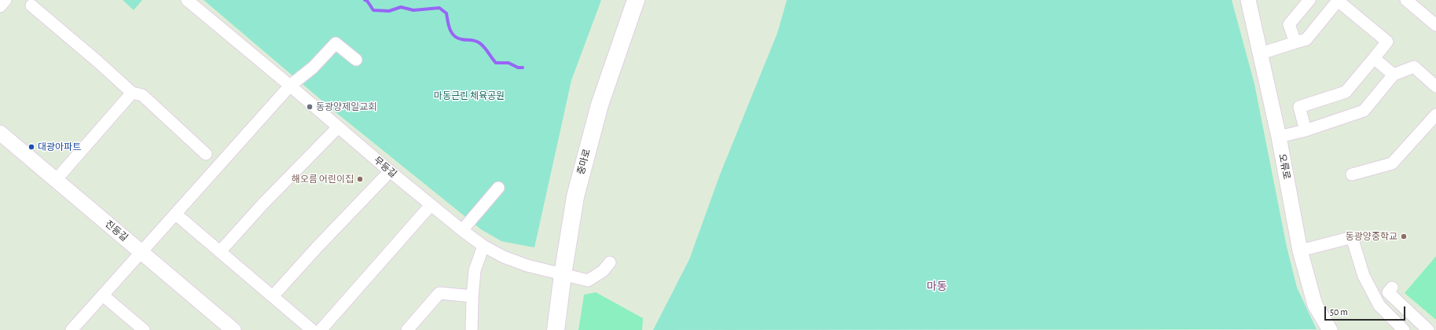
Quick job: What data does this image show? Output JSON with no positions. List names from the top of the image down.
{
  "streets": {
    "main road": ["중마로"],
    "street": ["오류로", "무등길", "진등길"]
  },
  "crossings": [
    ["중마로", "무등길"]
  ],
  "districts": ["마동"],
  "parks": ["마동근린 체육공원"],
  "places": [
    "동광양제일교회",
    "대광아파트",
    "해오름 어린이집",
    "동광양중학교"
  ],
  "scale_bar": "50 m"
}
